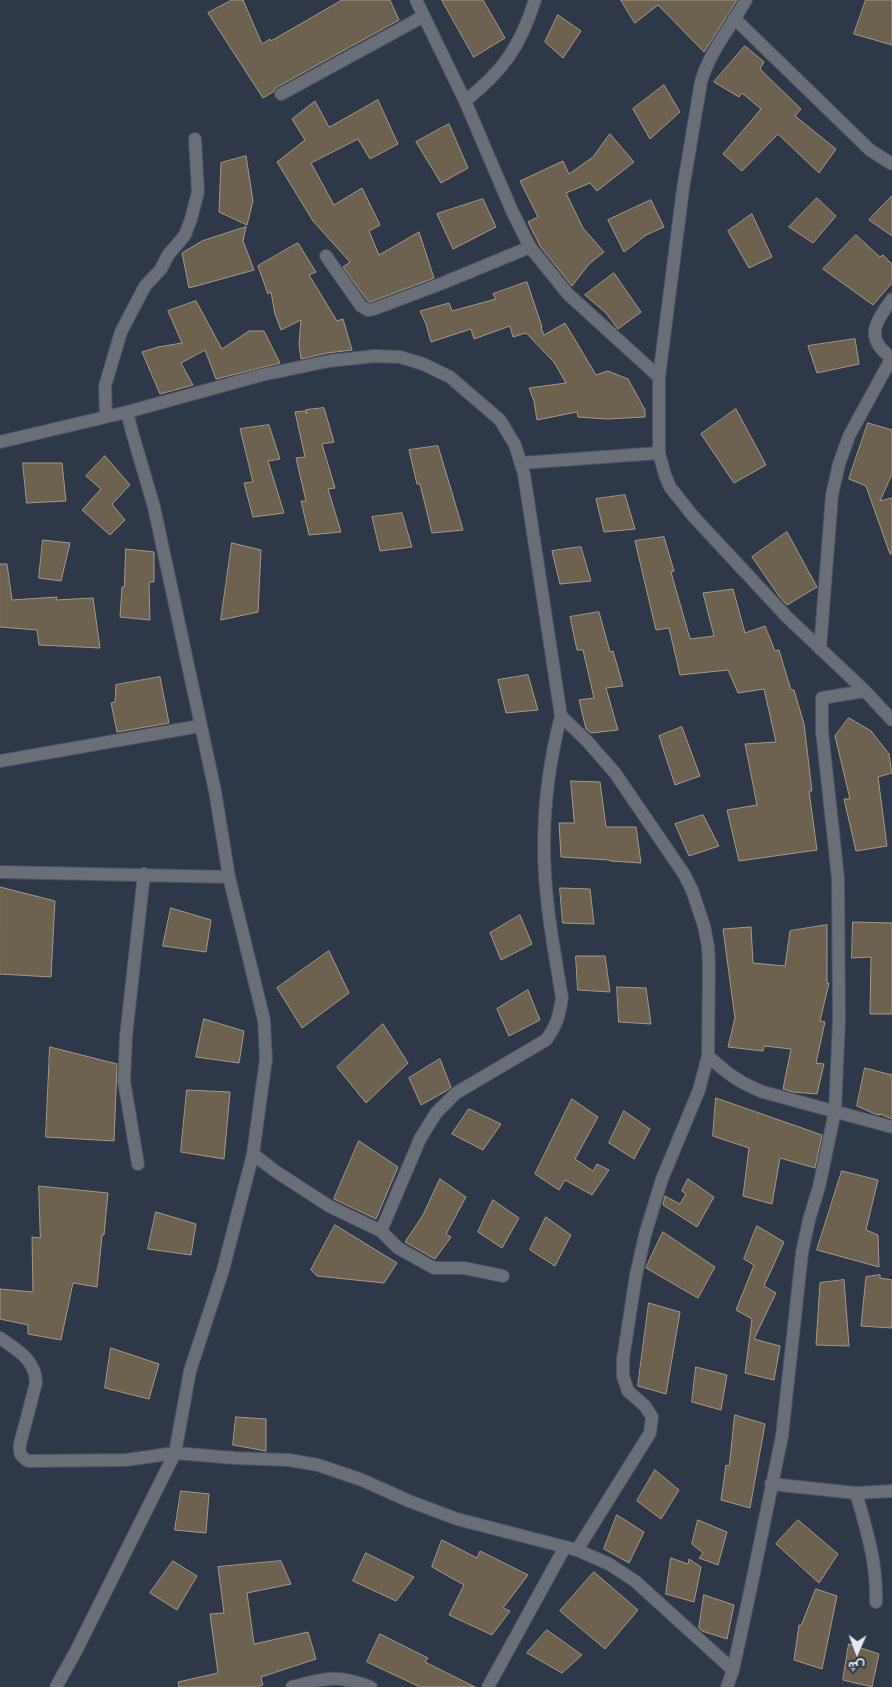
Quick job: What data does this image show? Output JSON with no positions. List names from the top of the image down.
{
  "north": "bottom"
}
